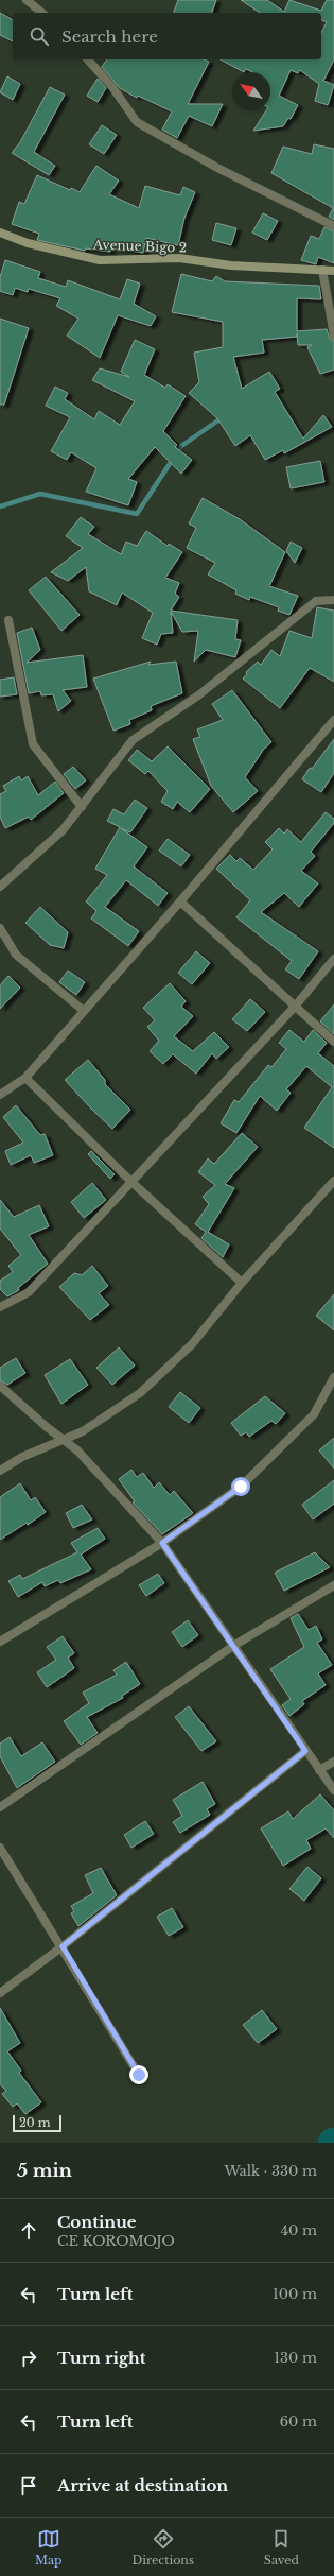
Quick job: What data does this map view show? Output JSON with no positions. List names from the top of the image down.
{
  "streets": {
    "street": ["Avenue Bigo 2"]
  },
  "scale_bar": "20 m",
  "north": "top left",
  "page": {
    "search": "Search here",
    "scale": "20 m",
    "heading": ["5 min", "Walk · 330 m"],
    "list": [
      ["Continue", "CE KOROMOJO", "40 m"],
      ["Turn left", "100 m"],
      ["Turn right", "130 m"],
      ["Turn left", "60 m"],
      "Arrive at destination"
    ],
    "nav": ["Map", "Directions", "Saved"]
  }
}
